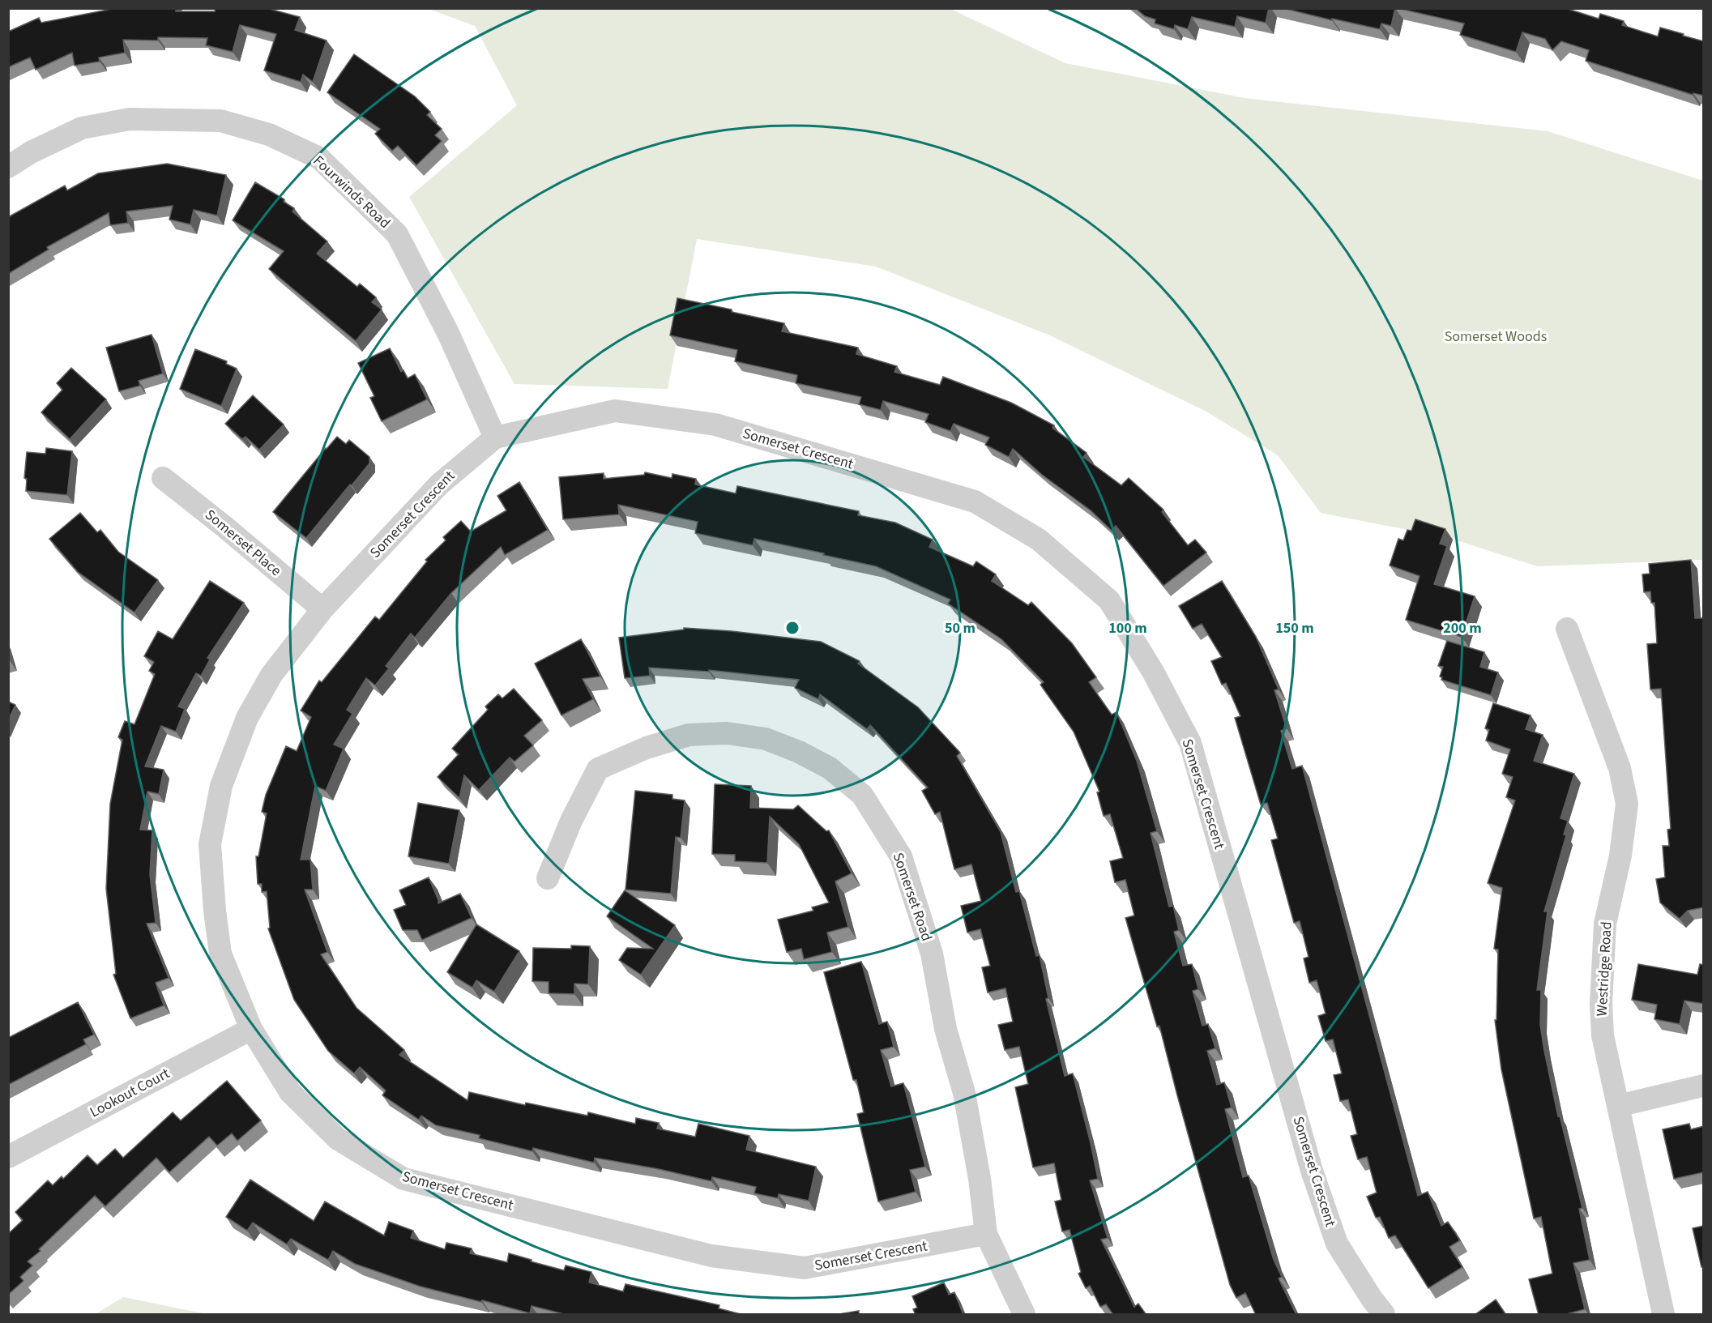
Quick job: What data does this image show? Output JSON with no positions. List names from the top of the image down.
{
  "streets": {
    "street": [
      "Fourwinds Road",
      "Somerset Crescent",
      "Somerset Place",
      "Somerset Road",
      "Westridge Road",
      "Lookout Court"
    ]
  },
  "crossings": [
    ["Fourwinds Road", "Somerset Crescent"],
    ["Somerset Crescent", "Somerset Place"],
    ["Somerset Crescent", "Somerset Road"],
    ["Somerset Crescent", "Lookout Court"]
  ],
  "parks": ["Somerset Woods"],
  "rings": [
    "50 m",
    "100 m",
    "150 m",
    "200 m"
  ]
}
